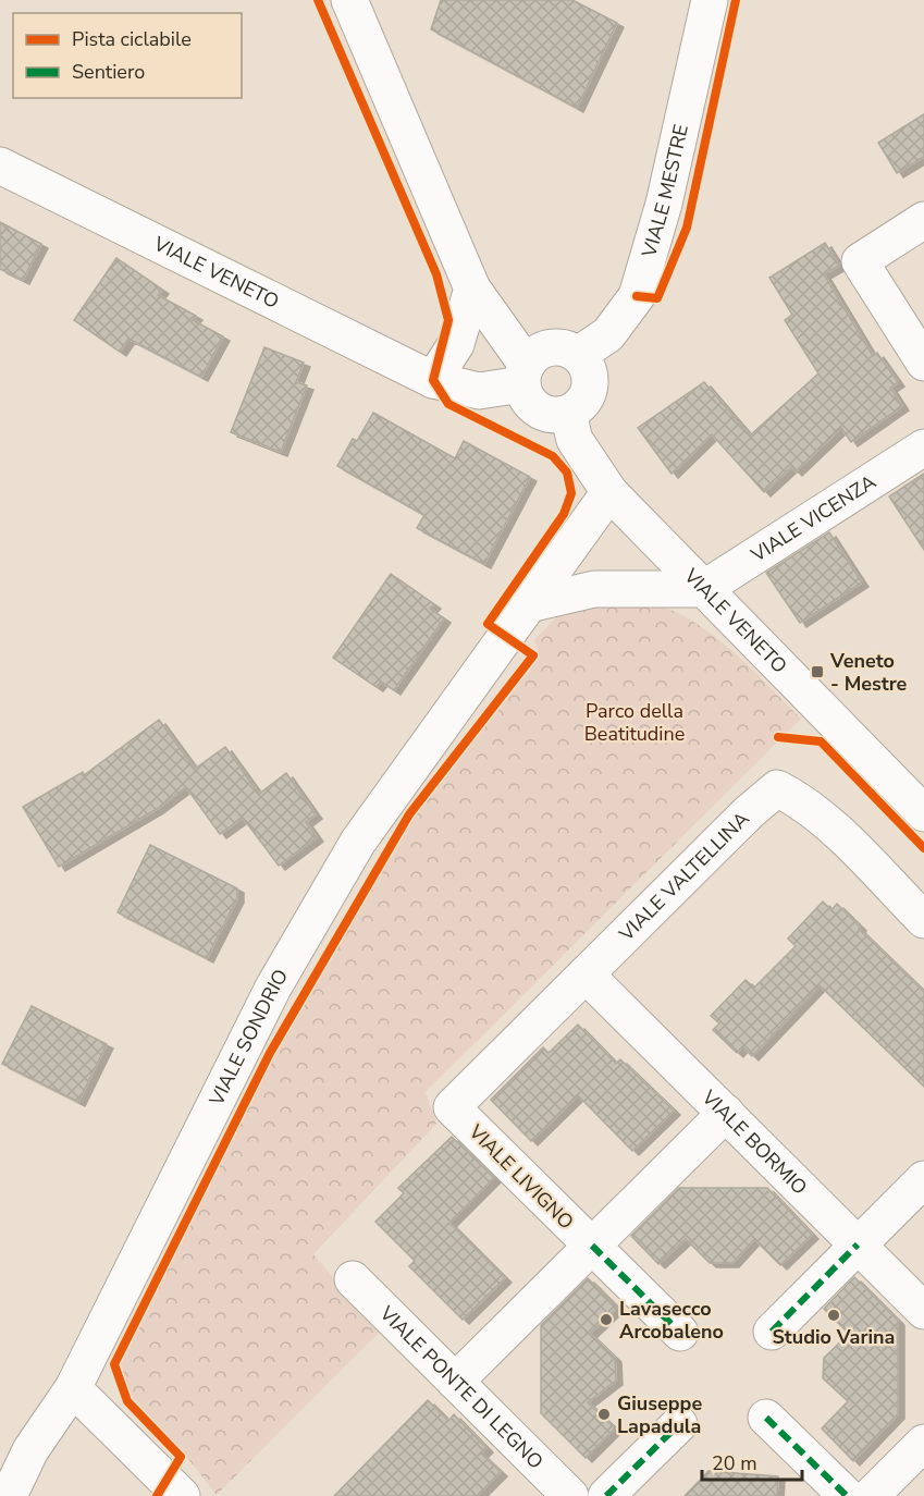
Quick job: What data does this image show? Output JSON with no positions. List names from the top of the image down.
{
  "streets": {
    "street": [
      "VIALE MESTRE",
      "VIALE VENETO",
      "VIALE VICENZA",
      "VIALE VALTELLINA",
      "VIALE SONDRIO",
      "VIALE BORMIO",
      "VIALE LIVIGNO",
      "VIALE PONTE DI LEGNO"
    ]
  },
  "crossings": [
    ["VIALE MESTRE", "VIALE VENETO"],
    ["VIALE VENETO", "VIALE VICENZA"],
    ["VIALE VENETO", "VIALE SONDRIO"],
    ["VIALE VALTELLINA", "VIALE BORMIO"],
    ["VIALE VALTELLINA", "VIALE LIVIGNO"]
  ],
  "parks": ["Parco della Beatitudine"],
  "places": {
    "transit": ["Veneto - Mestre"],
    "other": ["Studio Varina", "Lavasecco Arcobaleno", "Giuseppe Lapadula"]
  },
  "legend": ["Pista ciclabile", "Sentiero"],
  "scale_bar": "20 m"
}
